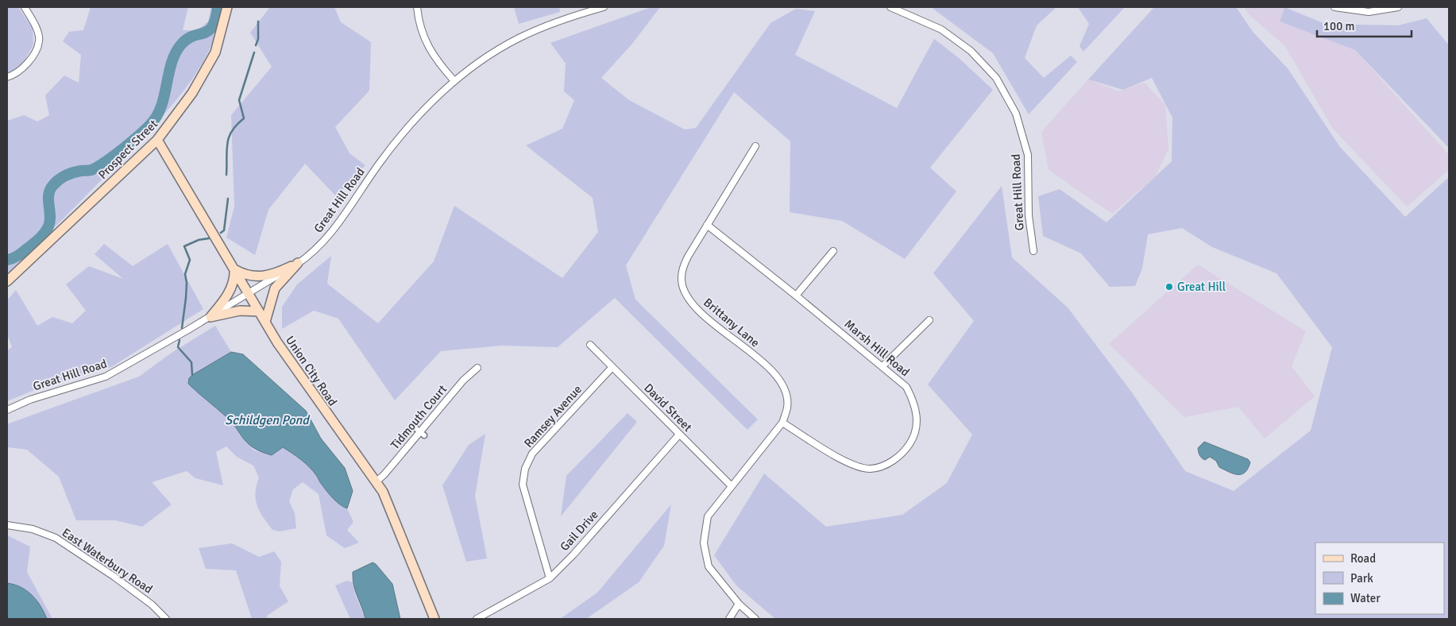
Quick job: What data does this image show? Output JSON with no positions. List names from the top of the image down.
{
  "streets": {
    "main road": ["Prospect Street", "Union City Road"],
    "street": [
      "Great Hill Road",
      "Brittany Lane",
      "Marsh Hill Road",
      "David Street",
      "Ramsey Avenue",
      "Tidmouth Court",
      "Gail Drive",
      "East Waterbury Road"
    ]
  },
  "crossings": [
    ["Prospect Street", "Union City Road"],
    ["Great Hill Road", "Union City Road"],
    ["Brittany Lane", "Marsh Hill Road"],
    ["Brittany Lane", "David Street"],
    ["Union City Road", "Tidmouth Court"],
    ["David Street", "Ramsey Avenue"],
    ["David Street", "Gail Drive"],
    ["Ramsey Avenue", "Gail Drive"]
  ],
  "water": ["Schildgen Pond"],
  "places": ["Great Hill"],
  "legend": ["Road", "Park", "Water"],
  "scale_bar": "100 m"
}
